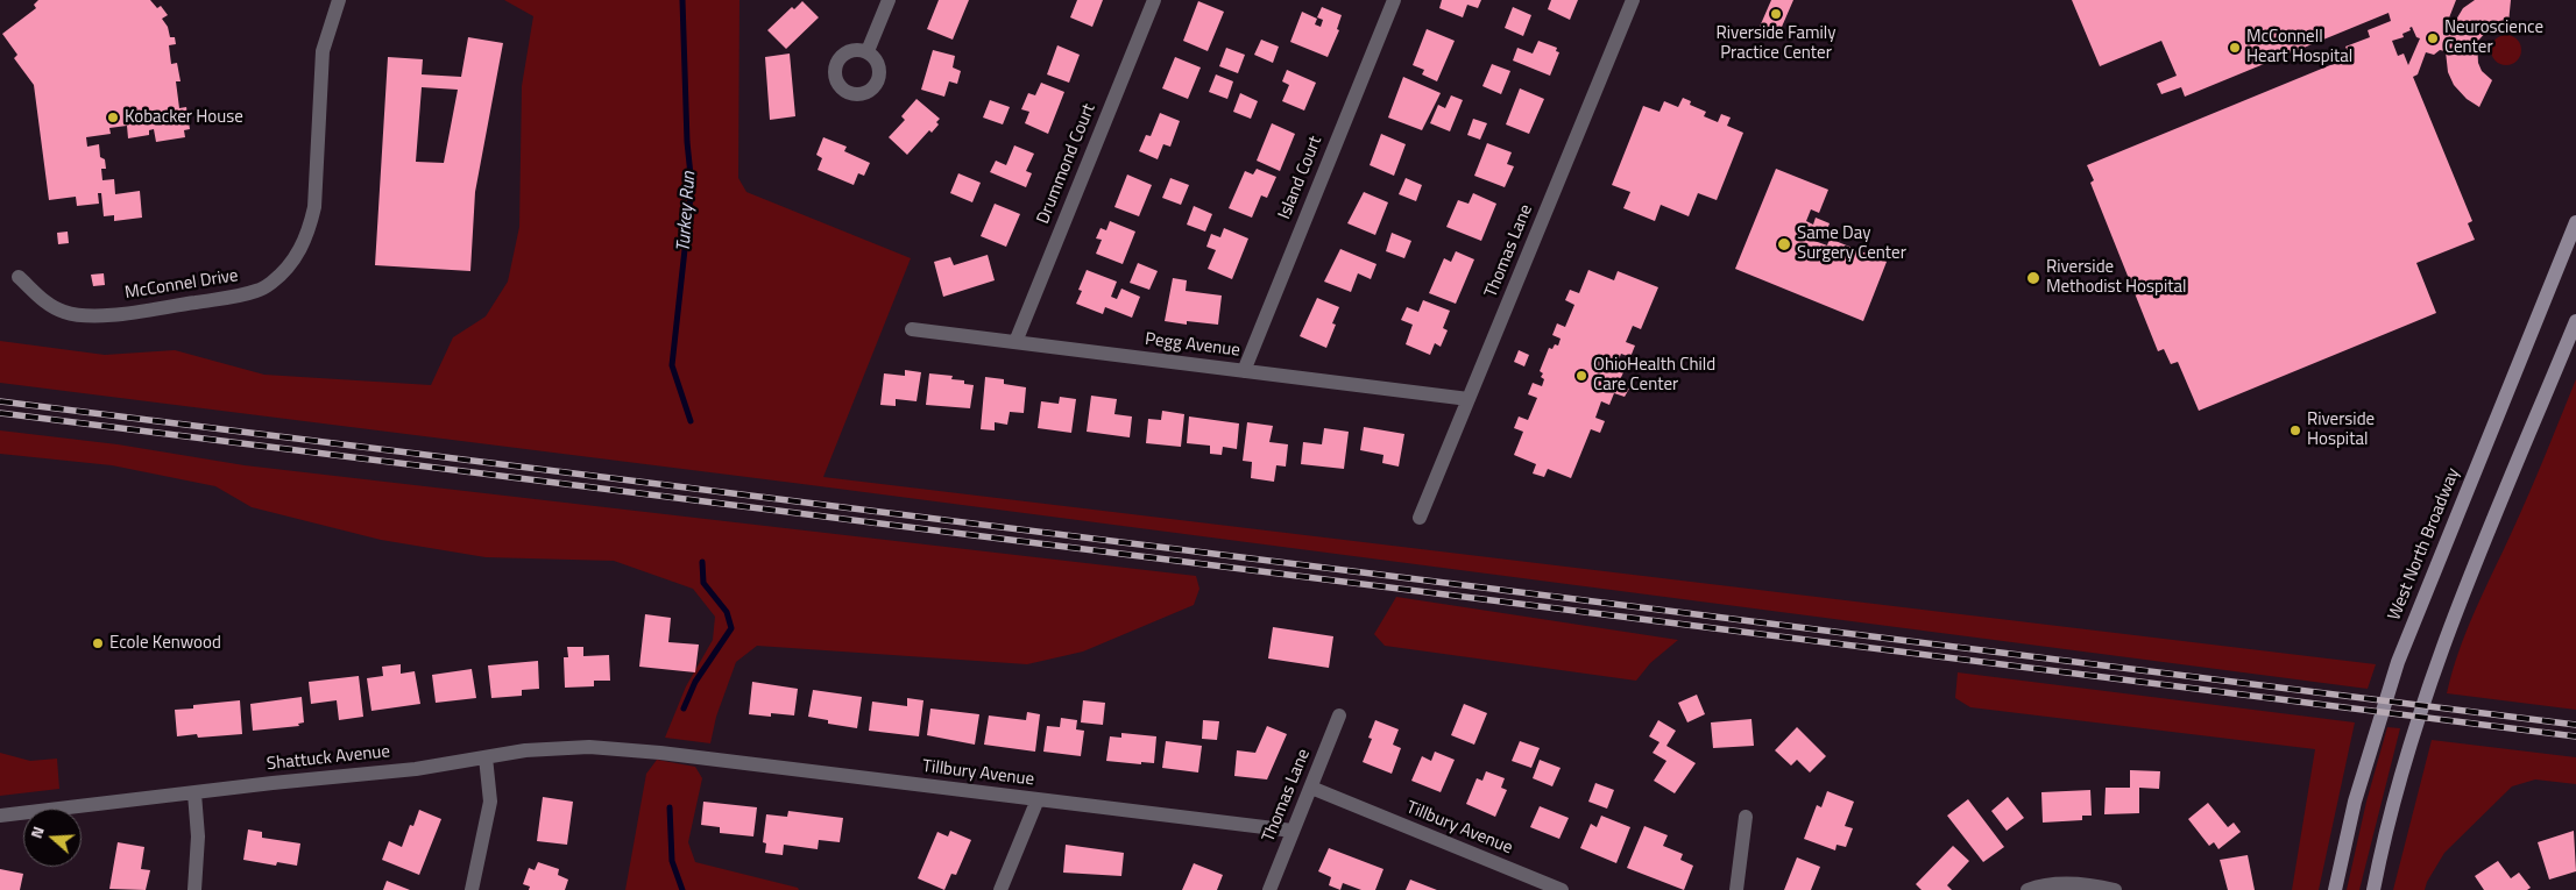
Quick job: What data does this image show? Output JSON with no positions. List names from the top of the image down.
{
  "streets": {
    "main road": ["West North Broadway"],
    "street": [
      "Drummond Court",
      "Island Court",
      "Thomas Lane",
      "McConnel Drive",
      "Pegg Avenue",
      "Shattuck Avenue",
      "Tillbury Avenue"
    ]
  },
  "crossings": [
    ["Drummond Court", "Pegg Avenue"],
    ["Island Court", "Pegg Avenue"],
    ["Thomas Lane", "Pegg Avenue"],
    ["Thomas Lane", "Tillbury Avenue"],
    ["Shattuck Avenue", "Tillbury Avenue"]
  ],
  "water": ["Turkey Run"],
  "places": [
    "Riverside Family Practice Center",
    "Neuroscience Center",
    "McConnell Heart Hospital",
    "Kobacker House",
    "Same Day Surgery Center",
    "Riverside Methodist Hospital",
    "OhioHealth Child Care Center",
    "Riverside Hospital",
    "Ecole Kenwood"
  ],
  "north": "left"
}
